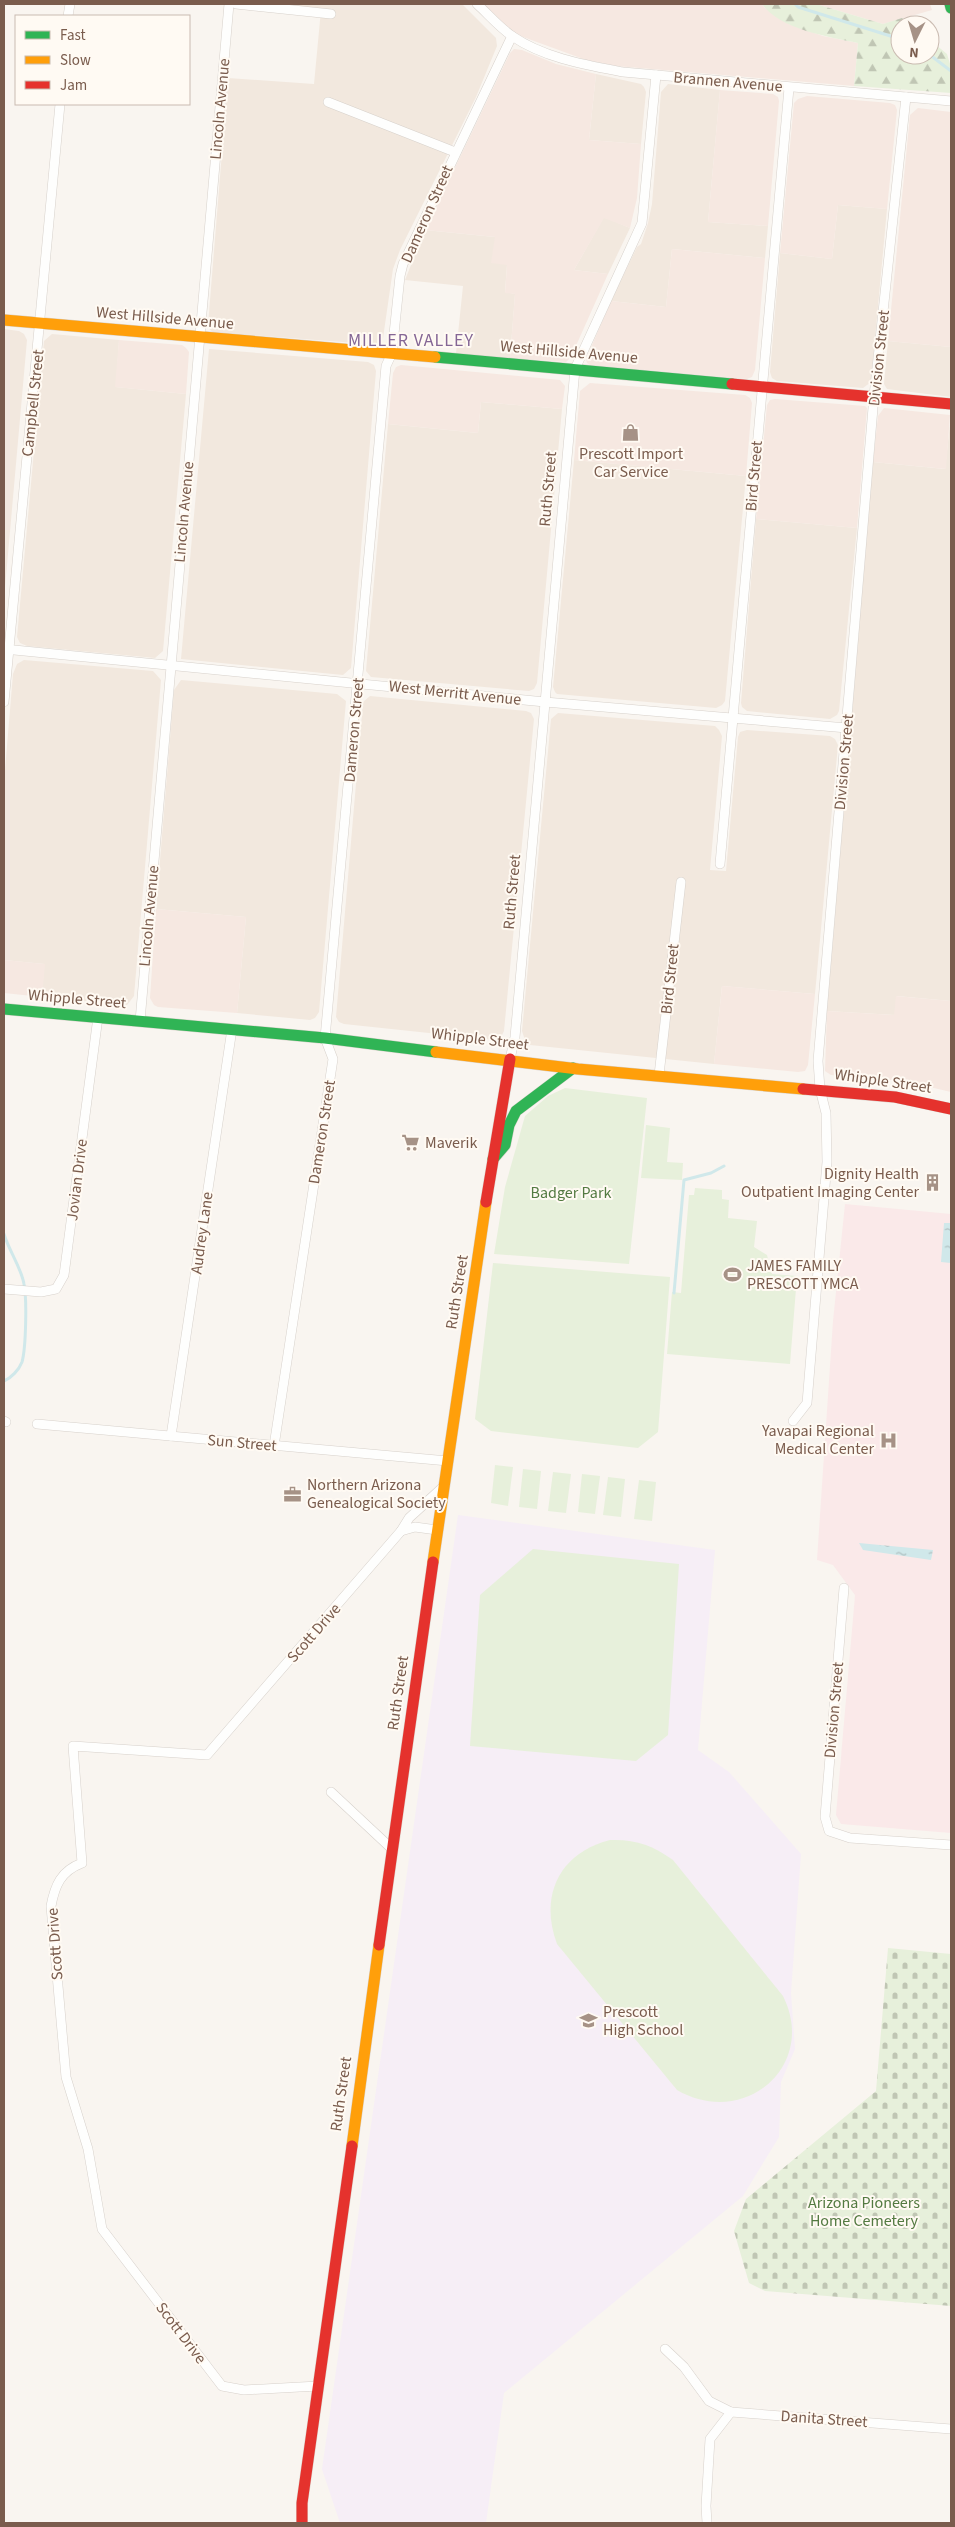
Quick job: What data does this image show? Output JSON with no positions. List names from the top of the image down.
{
  "streets": {
    "street": [
      "Brannen Avenue",
      "Lincoln Avenue",
      "Dameron Street",
      "West Hillside Avenue",
      "Division Street",
      "Campbell Street",
      "Bird Street",
      "Ruth Street",
      "West Merritt Avenue",
      "Whipple Street",
      "Jovian Drive",
      "Audrey Lane",
      "Sun Street",
      "Scott Drive",
      "Danita Street"
    ]
  },
  "crossings": [
    ["Brannen Avenue", "Dameron Street"],
    ["Brannen Avenue", "Division Street"],
    ["Brannen Avenue", "Bird Street"],
    ["Brannen Avenue", "Ruth Street"],
    ["Lincoln Avenue", "West Hillside Avenue"],
    ["Lincoln Avenue", "West Merritt Avenue"],
    ["Lincoln Avenue", "Whipple Street"],
    ["Dameron Street", "West Hillside Avenue"],
    ["Dameron Street", "West Merritt Avenue"],
    ["Dameron Street", "Whipple Street"],
    ["Dameron Street", "Sun Street"],
    ["West Hillside Avenue", "Division Street"],
    ["West Hillside Avenue", "Campbell Street"],
    ["West Hillside Avenue", "Bird Street"],
    ["West Hillside Avenue", "Ruth Street"],
    ["Division Street", "West Merritt Avenue"],
    ["Division Street", "Whipple Street"],
    ["Campbell Street", "West Merritt Avenue"],
    ["Bird Street", "West Merritt Avenue"],
    ["Bird Street", "Whipple Street"],
    ["Ruth Street", "West Merritt Avenue"],
    ["Ruth Street", "Whipple Street"],
    ["Ruth Street", "Sun Street"],
    ["Ruth Street", "Scott Drive"],
    ["Whipple Street", "Jovian Drive"],
    ["Whipple Street", "Audrey Lane"],
    ["Audrey Lane", "Sun Street"]
  ],
  "districts": ["MILLER VALLEY"],
  "parks": ["Badger Park", "Arizona Pioneers Home Cemetery"],
  "places": {
    "shop": ["Prescott Import Car Service"],
    "supermarket": ["Maverik"],
    "building": ["Dignity Health Outpatient Imaging Center"],
    "sports": ["JAMES FAMILY PRESCOTT YMCA"],
    "hospital": ["Yavapai Regional Medical Center"],
    "office": ["Northern Arizona Genealogical Society"],
    "school or university": ["Prescott High School"]
  },
  "legend": ["Fast", "Slow", "Jam"],
  "north": "bottom"
}
